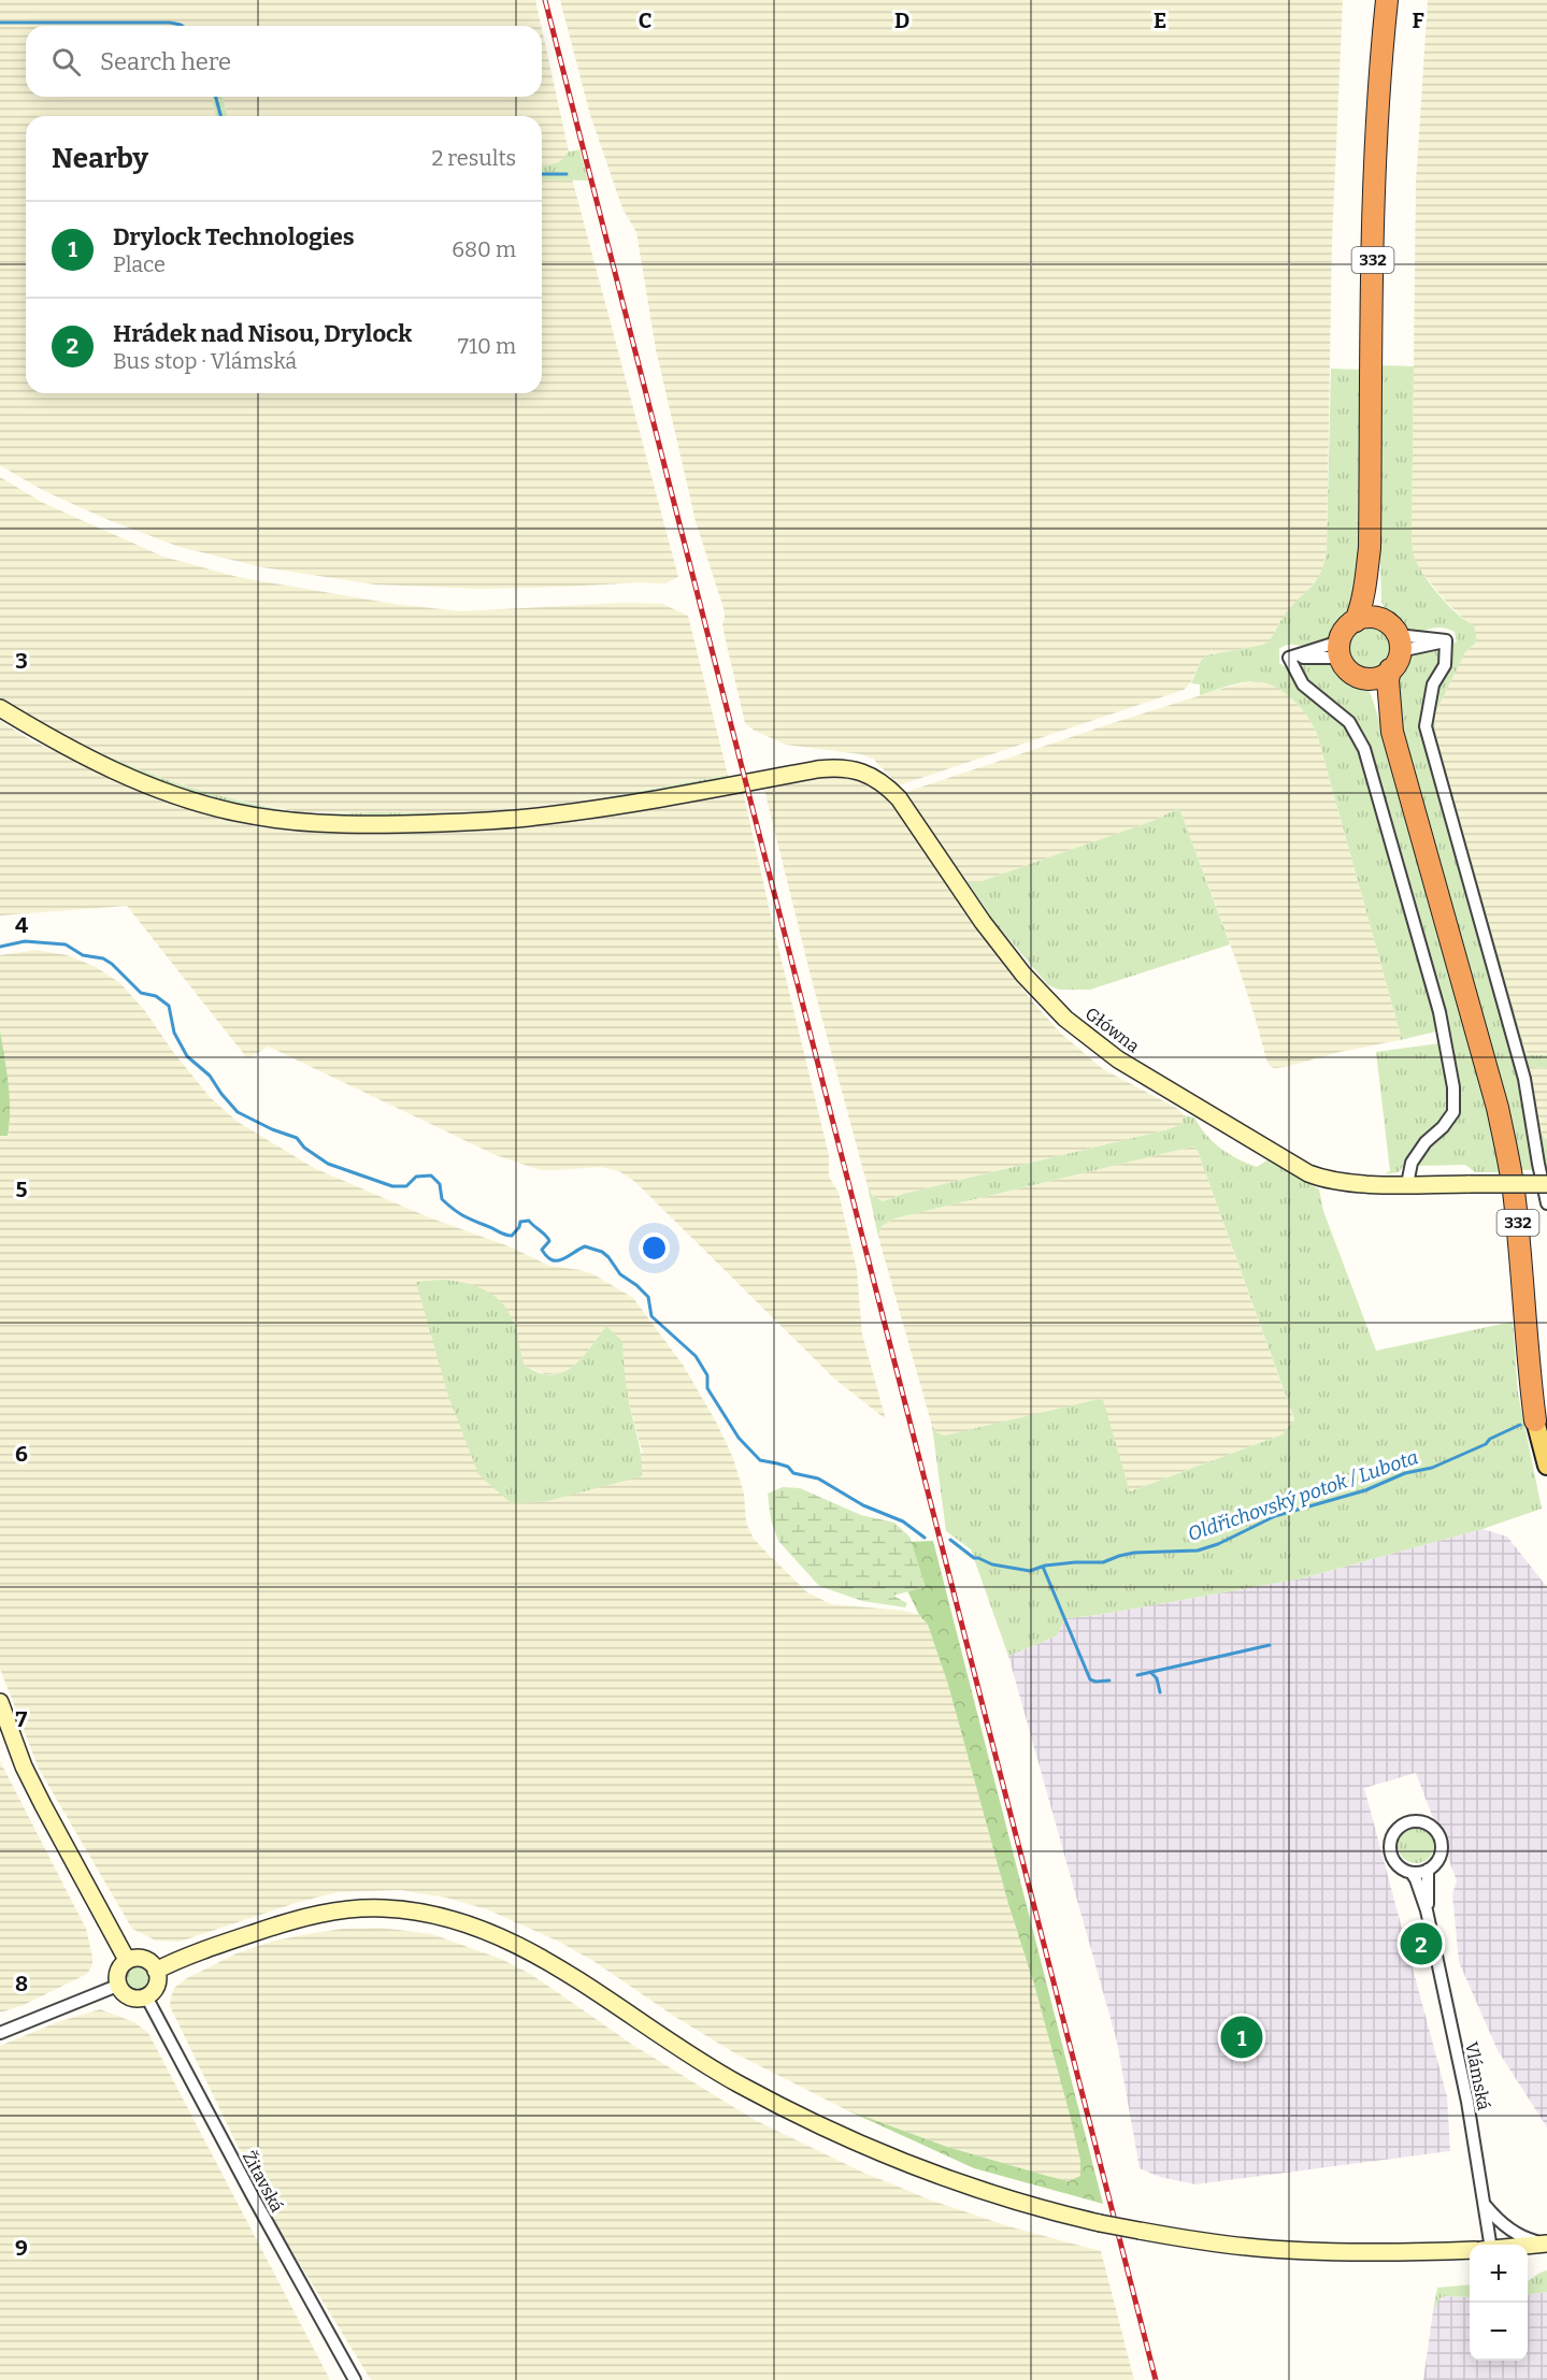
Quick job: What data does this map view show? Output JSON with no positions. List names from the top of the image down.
{
  "streets": {
    "highway": ["332"],
    "main road": ["Główna"],
    "street": ["Vlámská", "Žitavská"]
  },
  "water": ["Oldřichovský potok / Lubota"],
  "page": {
    "search": "Search here",
    "heading": ["Nearby", "2 results"],
    "list": [
      {
        "mark": "1",
        "name": "Drylock Technologies",
        "note": "Place",
        "value": "680 m"
      },
      {
        "mark": "2",
        "name": "Hrádek nad Nisou, Drylock",
        "note": "Bus stop · Vlámská",
        "value": "710 m"
      }
    ],
    "pins": ["2", "1"],
    "map_buttons": ["+", "−"]
  },
  "grid": {
    "columns": [
      "C",
      "D",
      "E",
      "F"
    ],
    "rows": [
      "3",
      "4",
      "5",
      "6",
      "7",
      "8",
      "9"
    ]
  }
}
